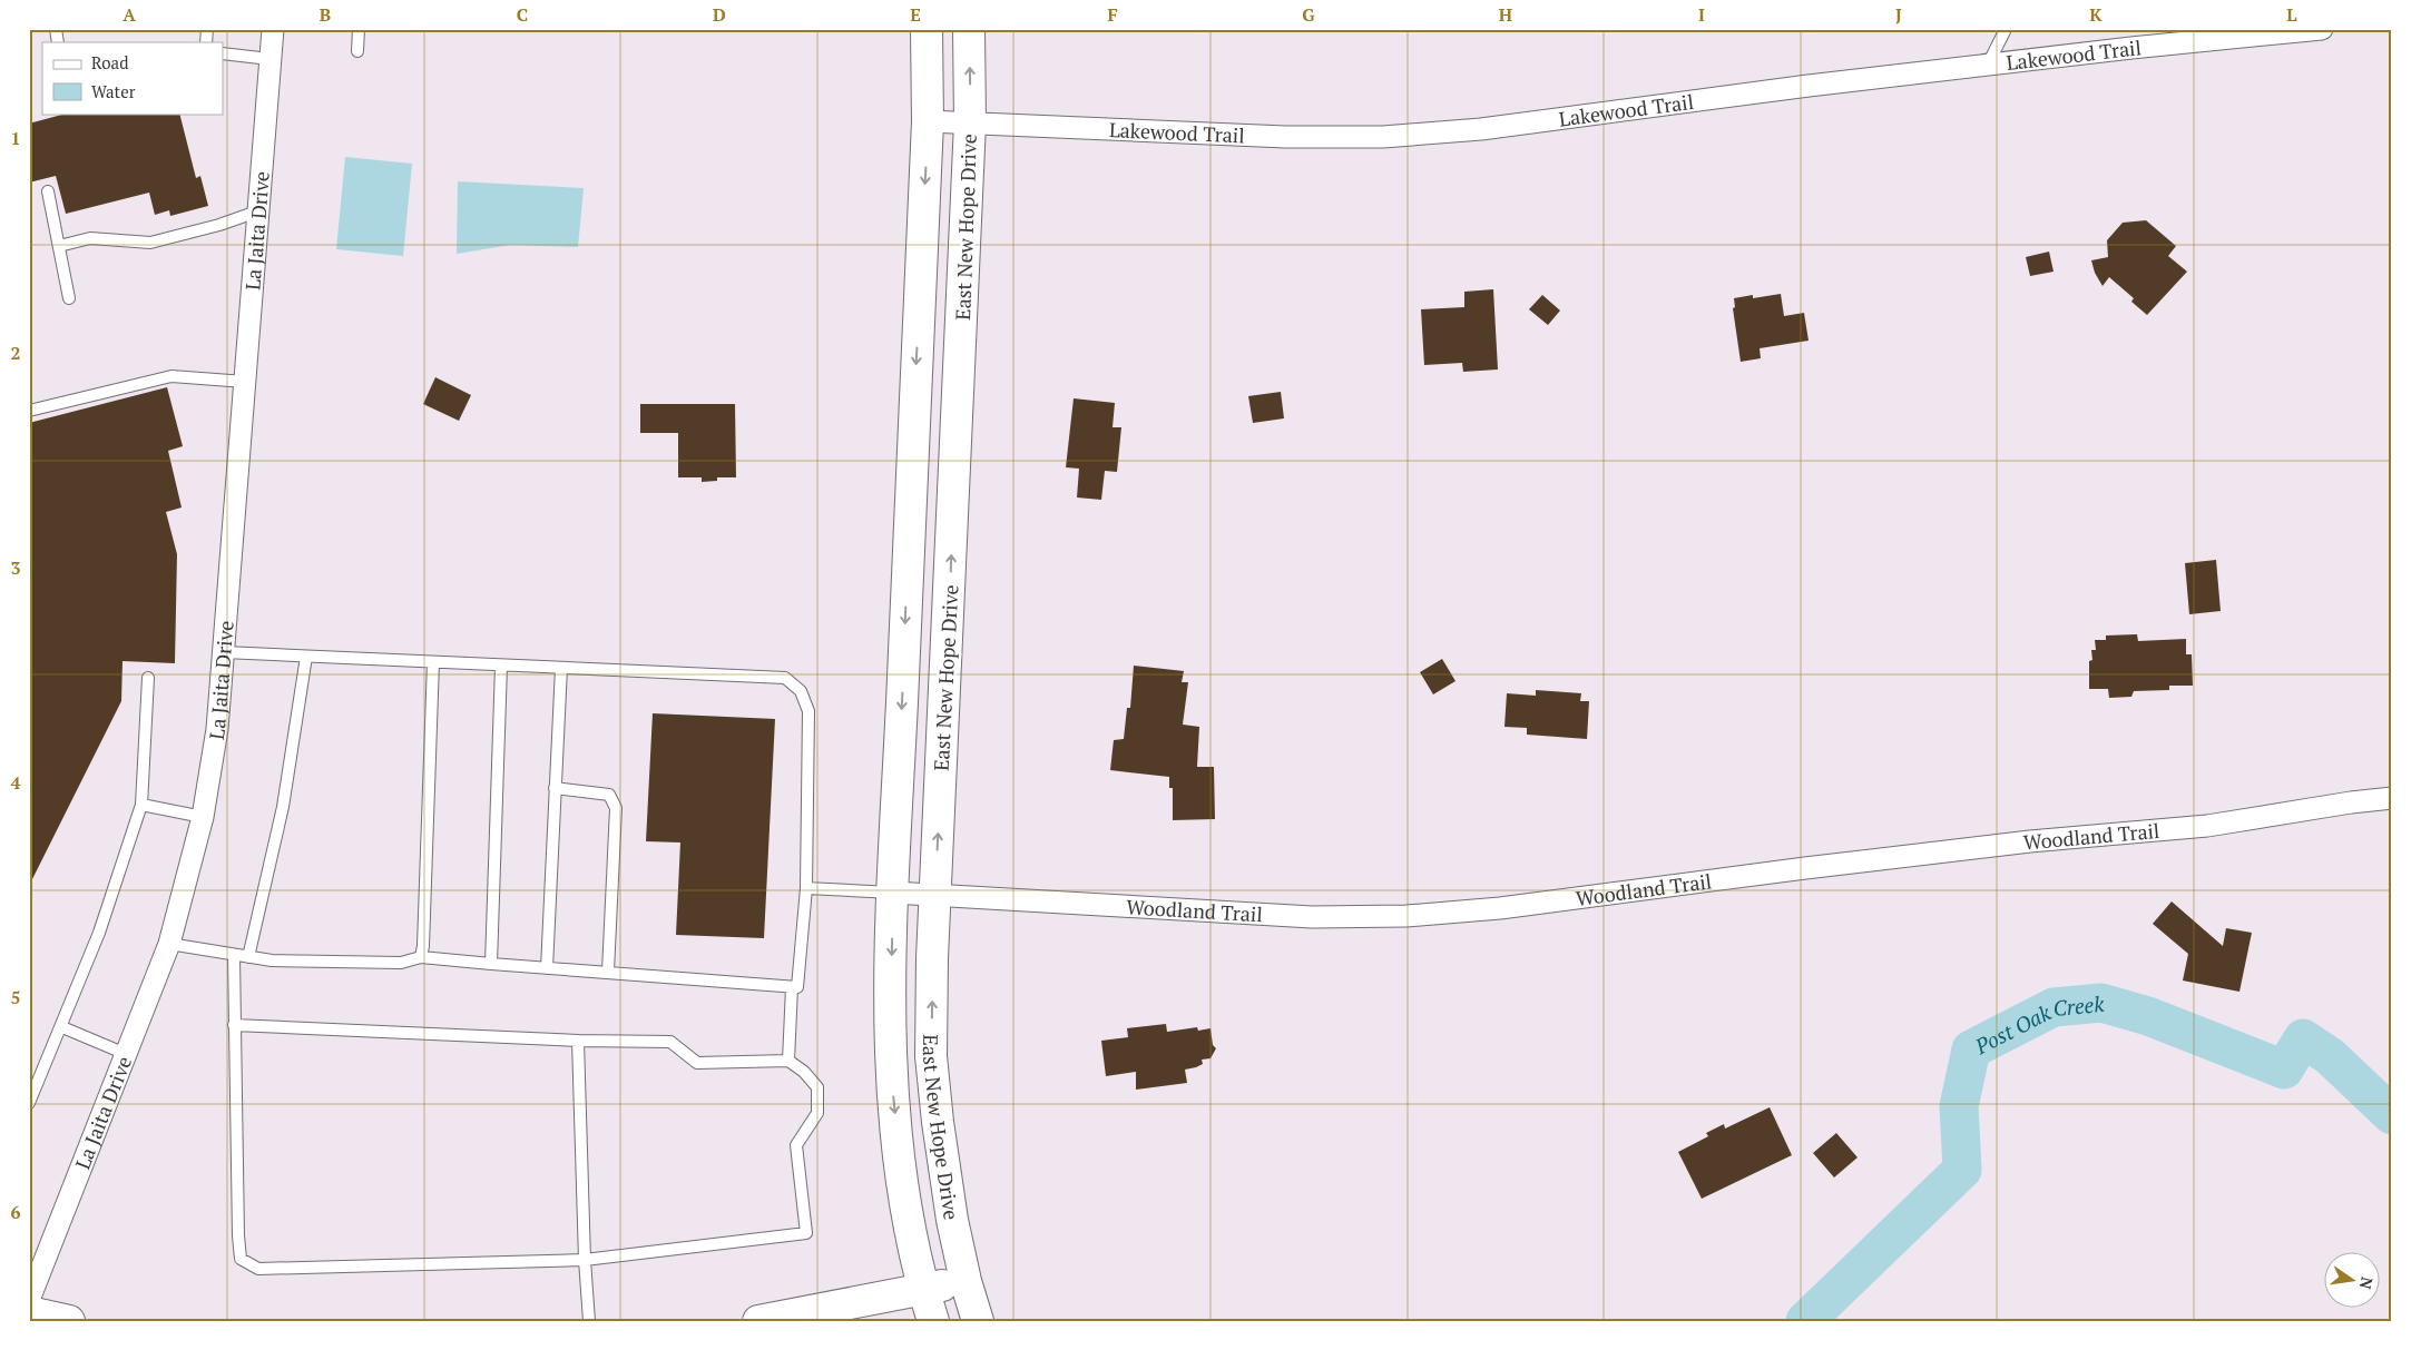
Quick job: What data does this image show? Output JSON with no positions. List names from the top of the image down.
{
  "streets": {
    "street": [
      "Lakewood Trail",
      "East New Hope Drive",
      "La Jaita Drive",
      "Woodland Trail"
    ]
  },
  "crossings": [
    ["Lakewood Trail", "East New Hope Drive"],
    ["East New Hope Drive", "Woodland Trail"]
  ],
  "water": ["Post Oak Creek"],
  "legend": ["Road", "Water"],
  "north": "right",
  "grid": {
    "columns": [
      "A",
      "B",
      "C",
      "D",
      "E",
      "F",
      "G",
      "H",
      "I",
      "J",
      "K",
      "L"
    ],
    "rows": [
      "1",
      "2",
      "3",
      "4",
      "5",
      "6"
    ]
  }
}
